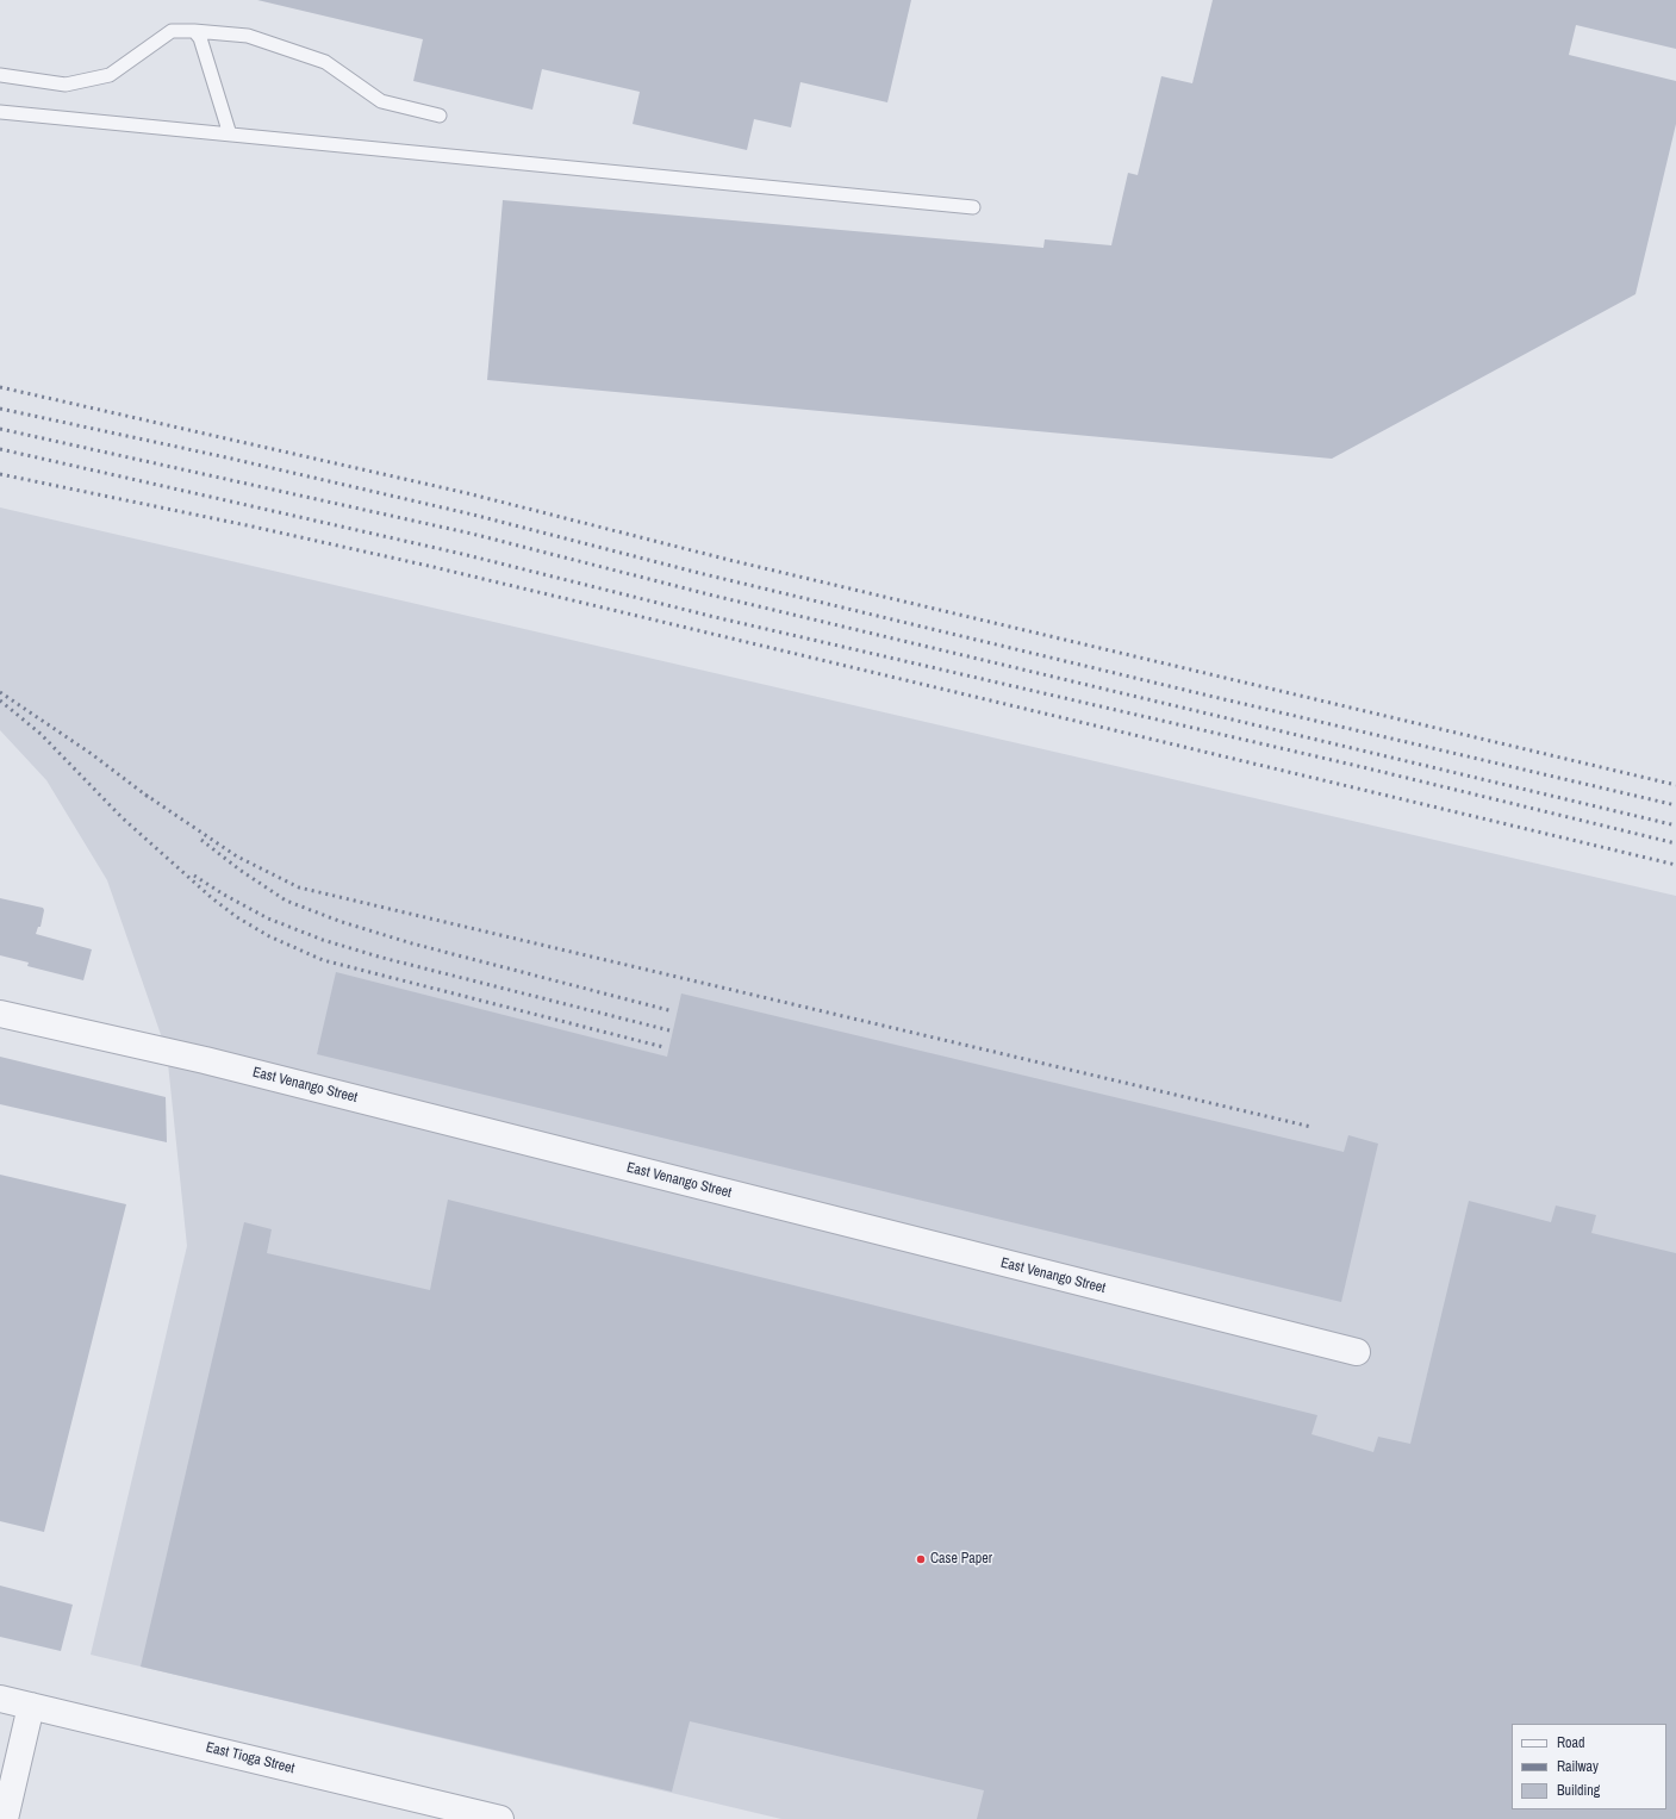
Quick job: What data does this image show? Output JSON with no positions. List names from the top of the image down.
{
  "streets": {
    "street": ["East Venango Street", "East Tioga Street"]
  },
  "places": ["Case Paper"],
  "legend": ["Road", "Railway", "Building"]
}
